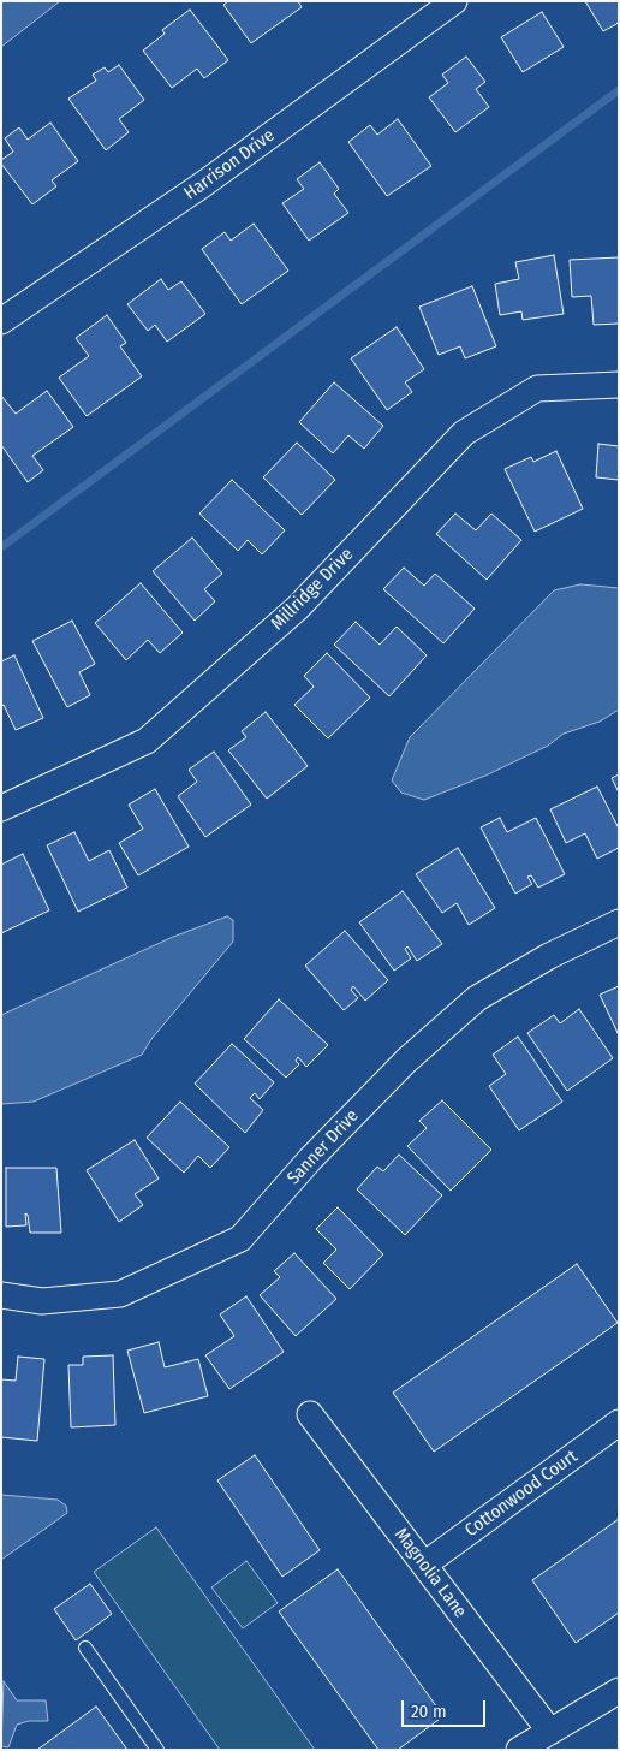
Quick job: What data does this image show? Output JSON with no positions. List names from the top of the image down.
{
  "streets": {
    "street": [
      "Harrison Drive",
      "Millridge Drive",
      "Sanner Drive",
      "Cottonwood Court",
      "Magnolia Lane"
    ]
  },
  "crossings": [
    ["Cottonwood Court", "Magnolia Lane"]
  ],
  "scale_bar": "20 m"
}
